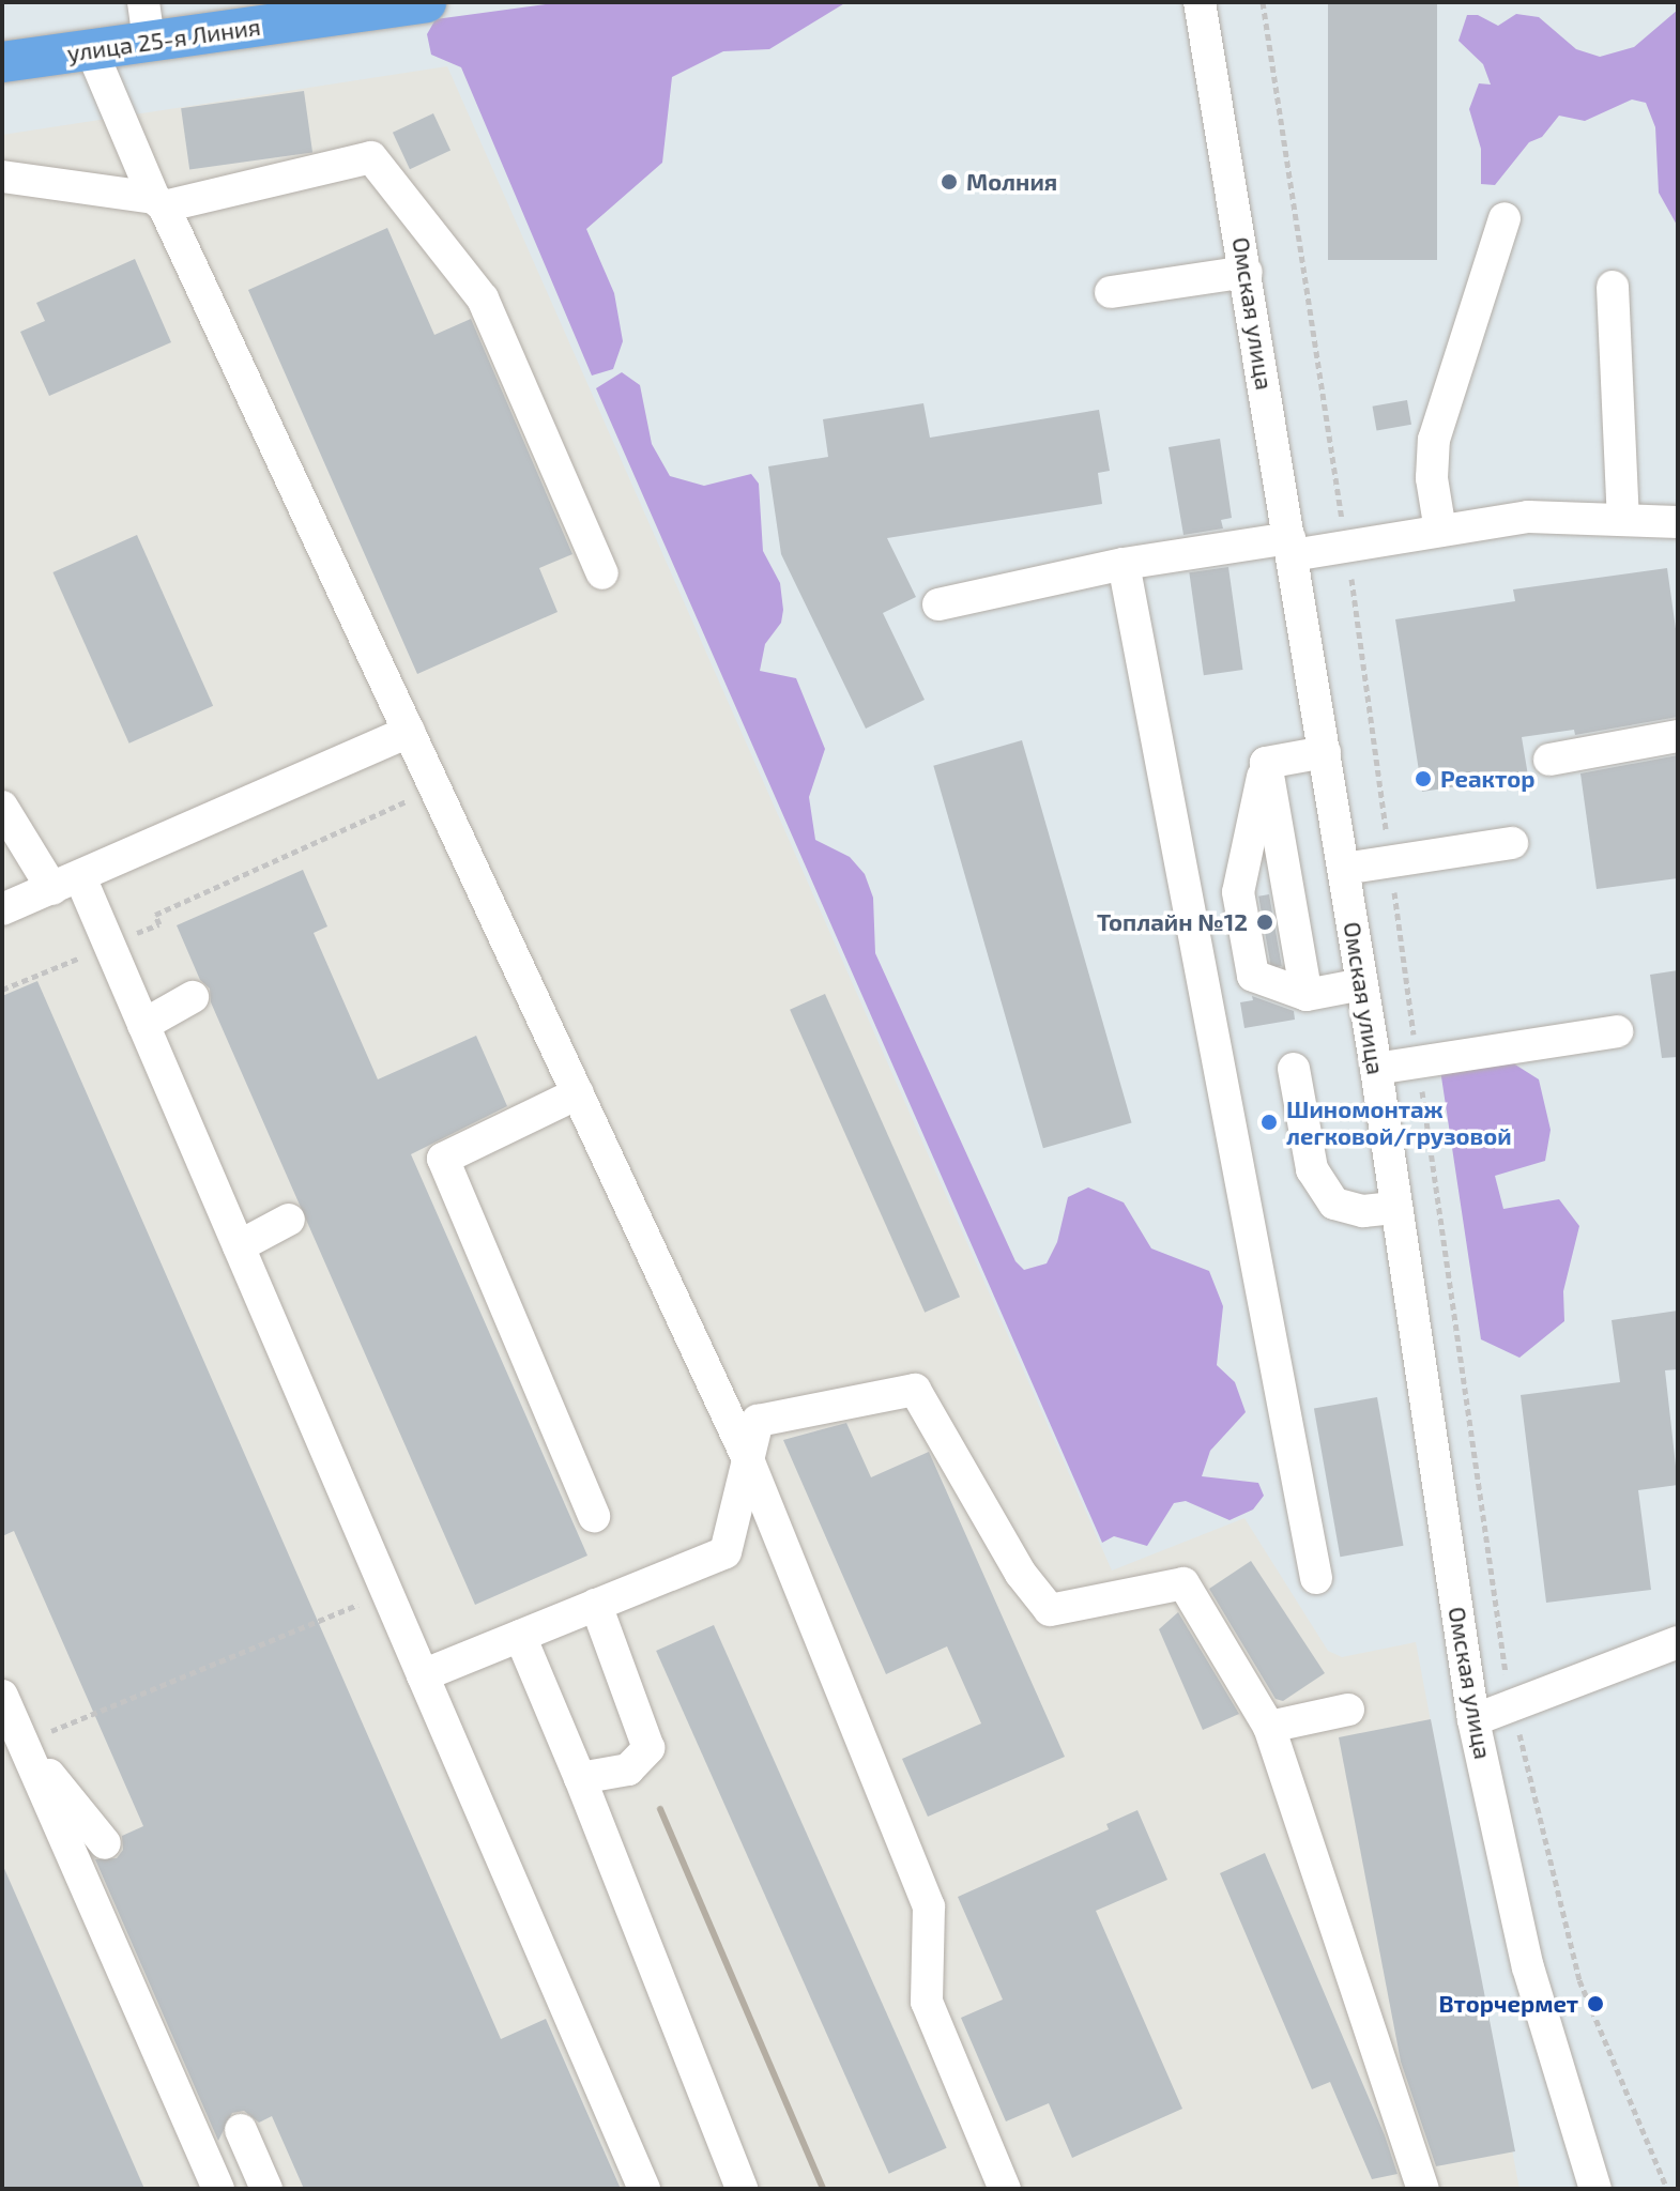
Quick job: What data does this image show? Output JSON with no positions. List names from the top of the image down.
{
  "streets": {
    "main road": ["улица 25-я Линия"],
    "street": ["Омская улица"]
  },
  "places": [
    "Молния",
    "Реактор",
    "Топлайн №12",
    "Шиномонтаж легковой/грузовой",
    "Вторчермет"
  ]
}
